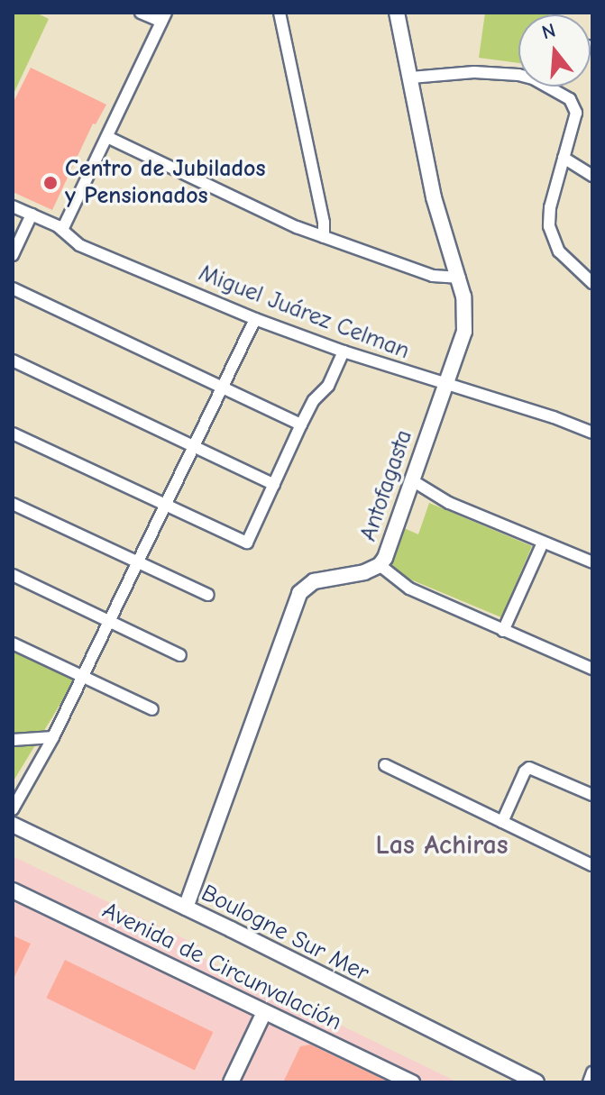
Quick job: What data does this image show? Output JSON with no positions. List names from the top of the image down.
{
  "streets": {
    "street": [
      "Miguel Juárez Celman",
      "Antofagasta",
      "Boulogne Sur Mer",
      "Avenida de Circunvalación"
    ]
  },
  "crossings": [
    ["Miguel Juárez Celman", "Antofagasta"],
    ["Antofagasta", "Boulogne Sur Mer"]
  ],
  "districts": ["Las Achiras"],
  "places": ["Centro de Jubilados y Pensionados"],
  "north": "top"
}
